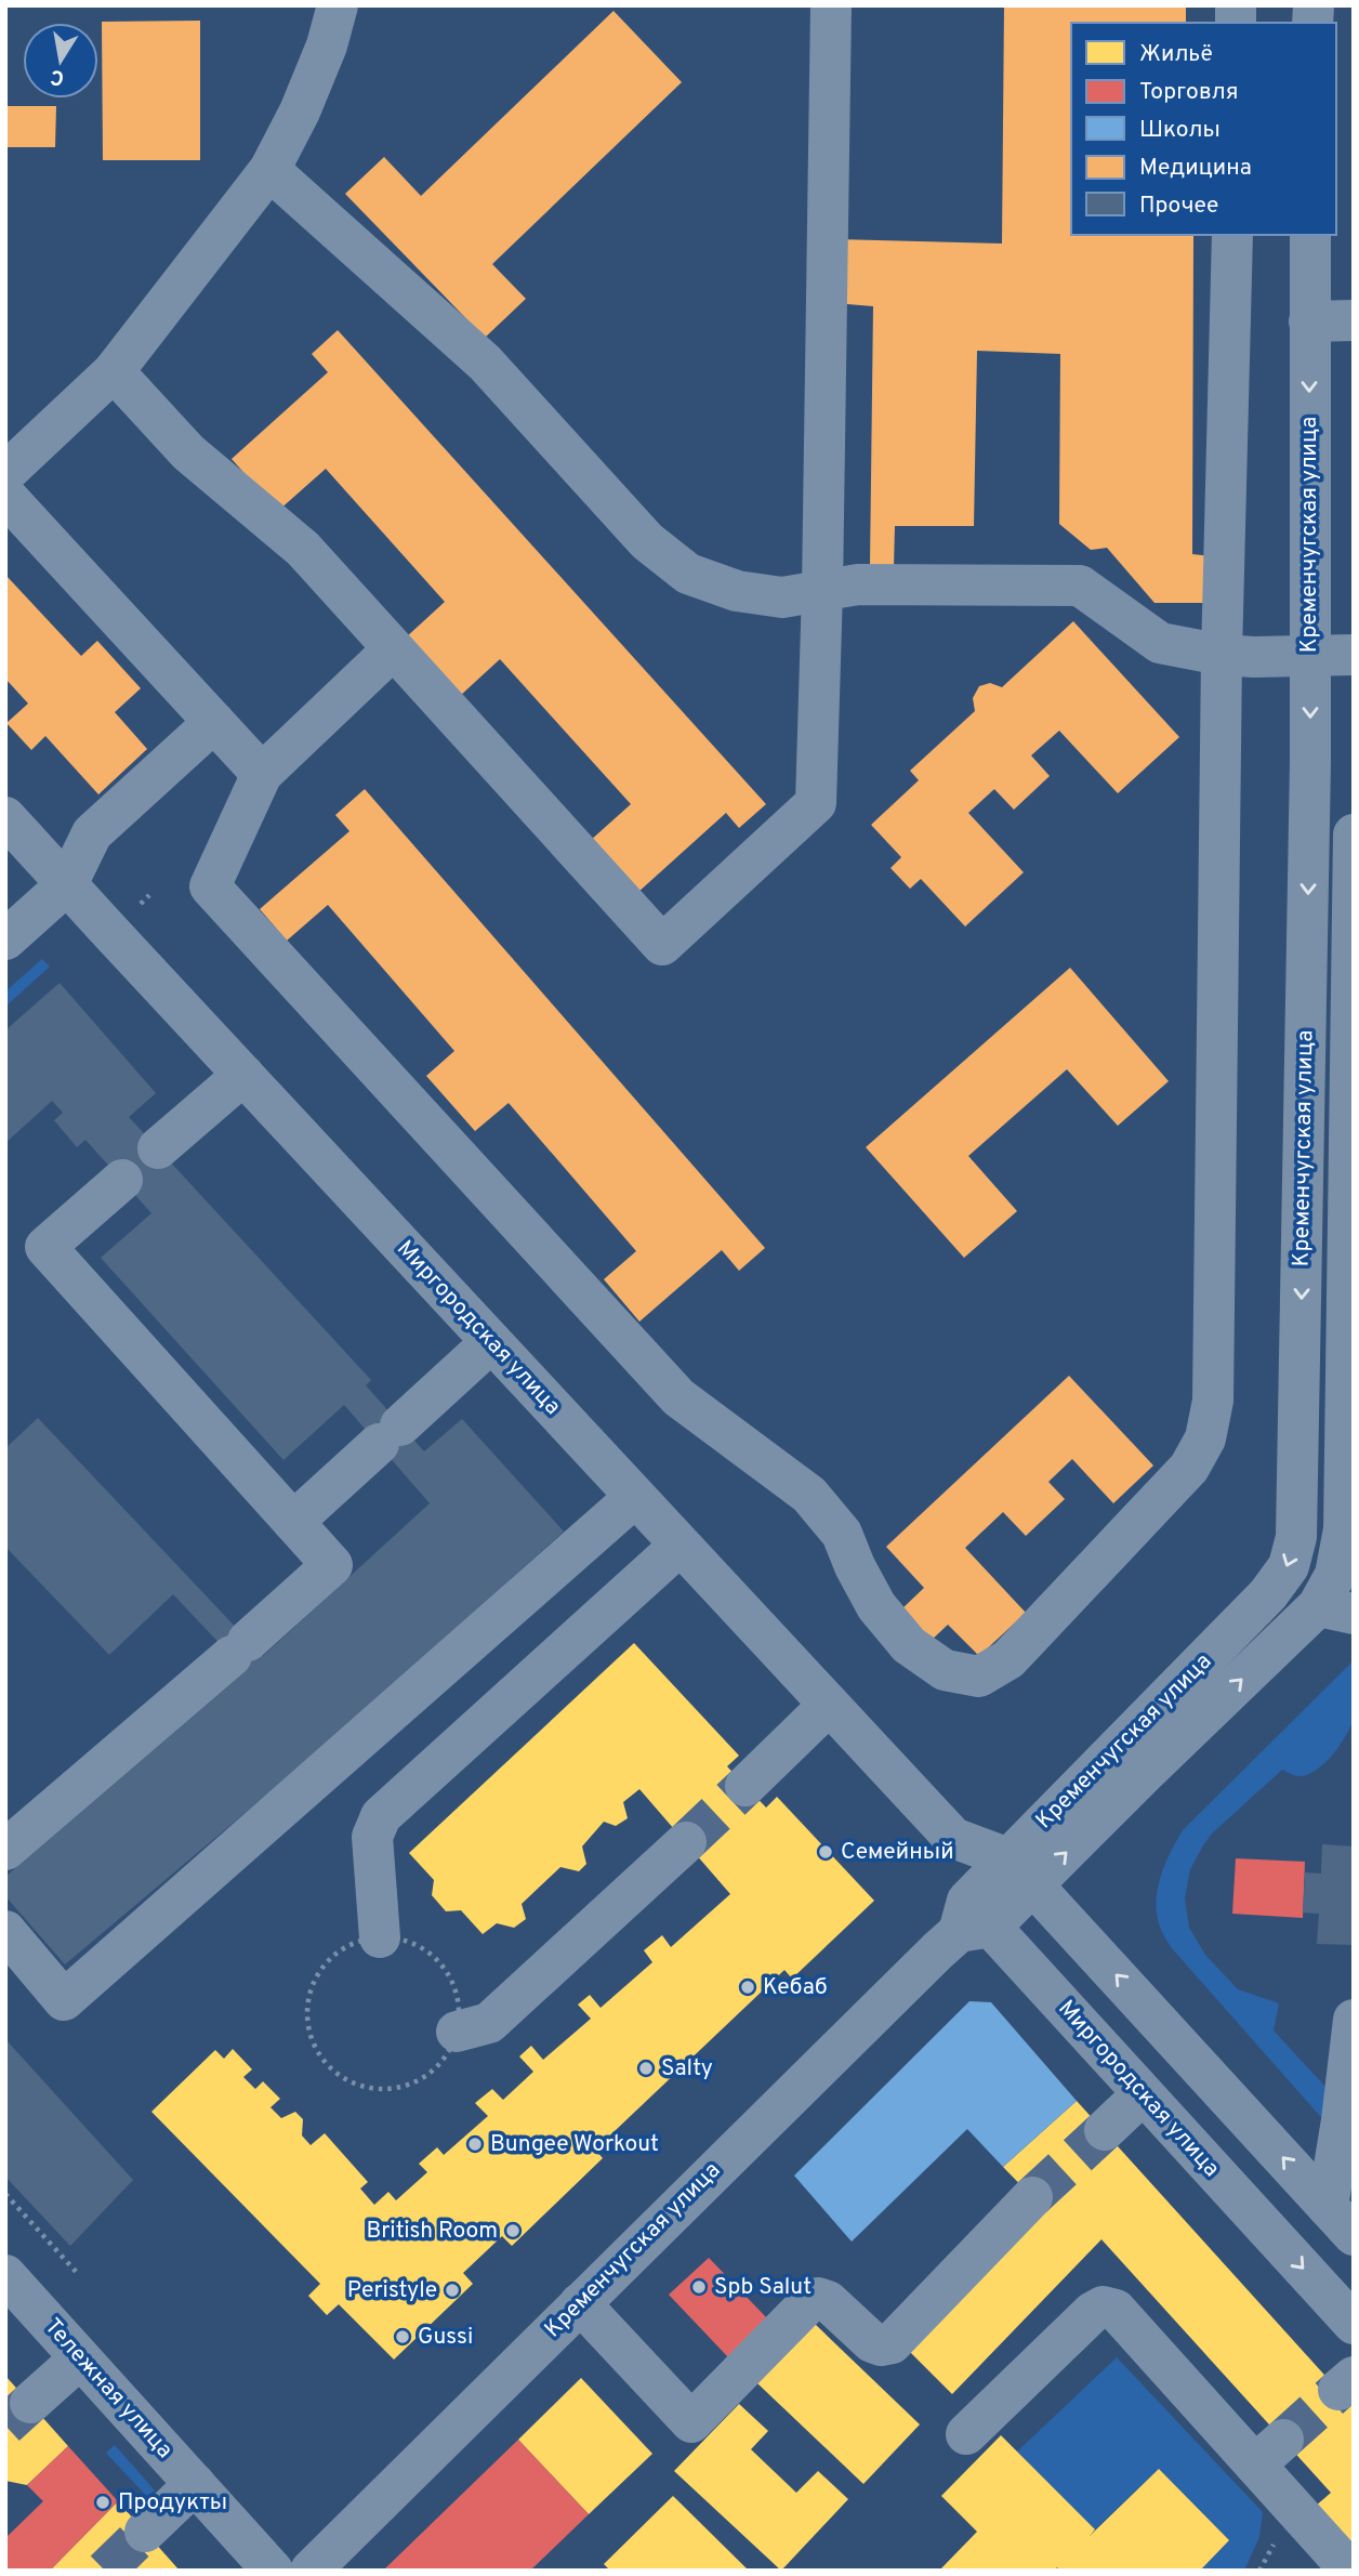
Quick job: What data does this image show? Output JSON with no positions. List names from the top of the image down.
{
  "streets": {
    "street": ["Кременчугская улица", "Миргородская улица", "Тележная улица"]
  },
  "crossings": [
    ["Кременчугская улица", "Миргородская улица"]
  ],
  "places": [
    "Семейный",
    "Кебаб",
    "Salty",
    "Bungee Workout",
    "British Room",
    "Spb Salut",
    "Peristyle",
    "Gussi",
    "Продукты"
  ],
  "legend": [
    "Жильё",
    "Торговля",
    "Школы",
    "Медицина",
    "Прочее"
  ],
  "north": "bottom"
}
